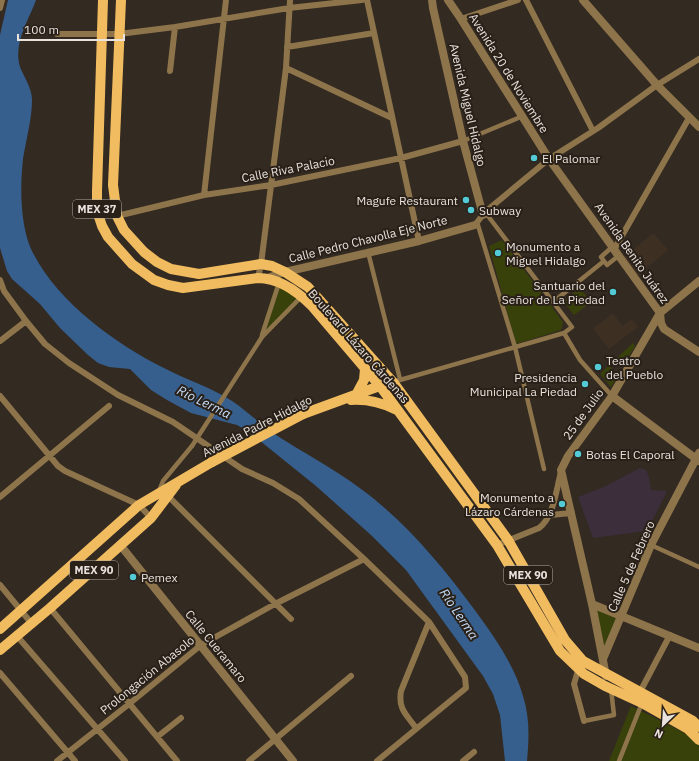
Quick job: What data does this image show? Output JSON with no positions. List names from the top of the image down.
{
  "streets": {
    "main road": [
      "MEX 37",
      "Boulevard Lázaro Cárdenas",
      "Avenida Padre Hidalgo",
      "MEX 90"
    ],
    "street": [
      "Avenida 20 de Noviembre",
      "Avenida Miguel Hidalgo",
      "Calle Riva Palacio",
      "Calle Pedro Chavolla Eje Norte",
      "Avenida Benito Juárez",
      "25 de Julio",
      "Calle 5 de Febrero",
      "Calle Cueramaro",
      "Prolongación Abasolo"
    ]
  },
  "crossings": [
    ["Avenida 20 de Noviembre", "Avenida Benito Juárez"],
    ["Avenida Miguel Hidalgo", "Calle Riva Palacio"],
    ["Calle Riva Palacio", "Boulevard Lázaro Cárdenas"],
    ["MEX 37", "Calle Pedro Chavolla Eje Norte"],
    ["MEX 37", "Boulevard Lázaro Cárdenas"],
    ["Calle Pedro Chavolla Eje Norte", "Boulevard Lázaro Cárdenas"],
    ["Avenida Benito Juárez", "25 de Julio"],
    ["Boulevard Lázaro Cárdenas", "Avenida Padre Hidalgo"],
    ["Boulevard Lázaro Cárdenas", "MEX 90"],
    ["Avenida Padre Hidalgo", "MEX 90"],
    ["Avenida Padre Hidalgo", "Calle Cueramaro"],
    ["Calle Cueramaro", "Prolongación Abasolo"]
  ],
  "water": ["Río Lerma"],
  "places": [
    "El Palomar",
    "Magufe Restaurant",
    "Subway",
    "Monumento a Miguel Hidalgo",
    "Santuario del Señor de La Piedad",
    "Teatro del Pueblo",
    "Presidencia Municipal La Piedad",
    "Botas El Caporal",
    "Monumento a Lázaro Cárdenas",
    "Pemex"
  ],
  "scale_bar": "100 m",
  "north": "bottom left"
}
